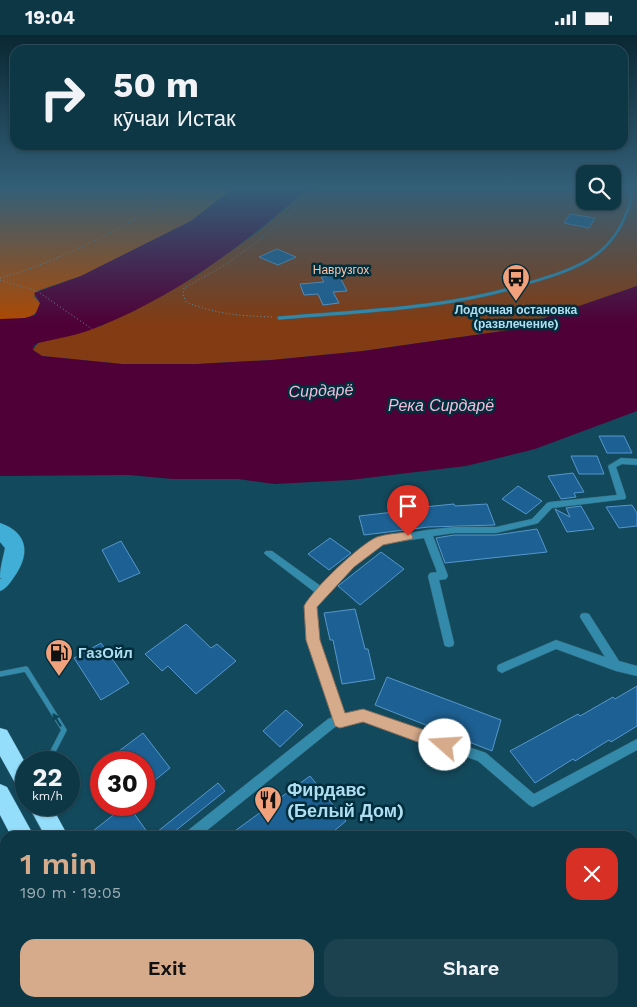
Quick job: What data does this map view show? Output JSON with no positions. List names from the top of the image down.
{
  "water": ["Сирдарё", "Река Сирдарё"],
  "parks": ["Наврузгох"],
  "places": {
    "bus stop": ["Лодочная остановка (развлечение)"],
    "fuel station": ["ГазОйл"],
    "restaurant": ["Фирдавс (Белый Дом)"]
  },
  "page": {
    "status": "19:04",
    "turn": ["50 m", "кӯчаи Истак"],
    "speed": "22 km/h",
    "limit": "30",
    "heading": ["1 min", "190 m · 19:05"],
    "buttons": ["Exit", "Share"]
  }
}
